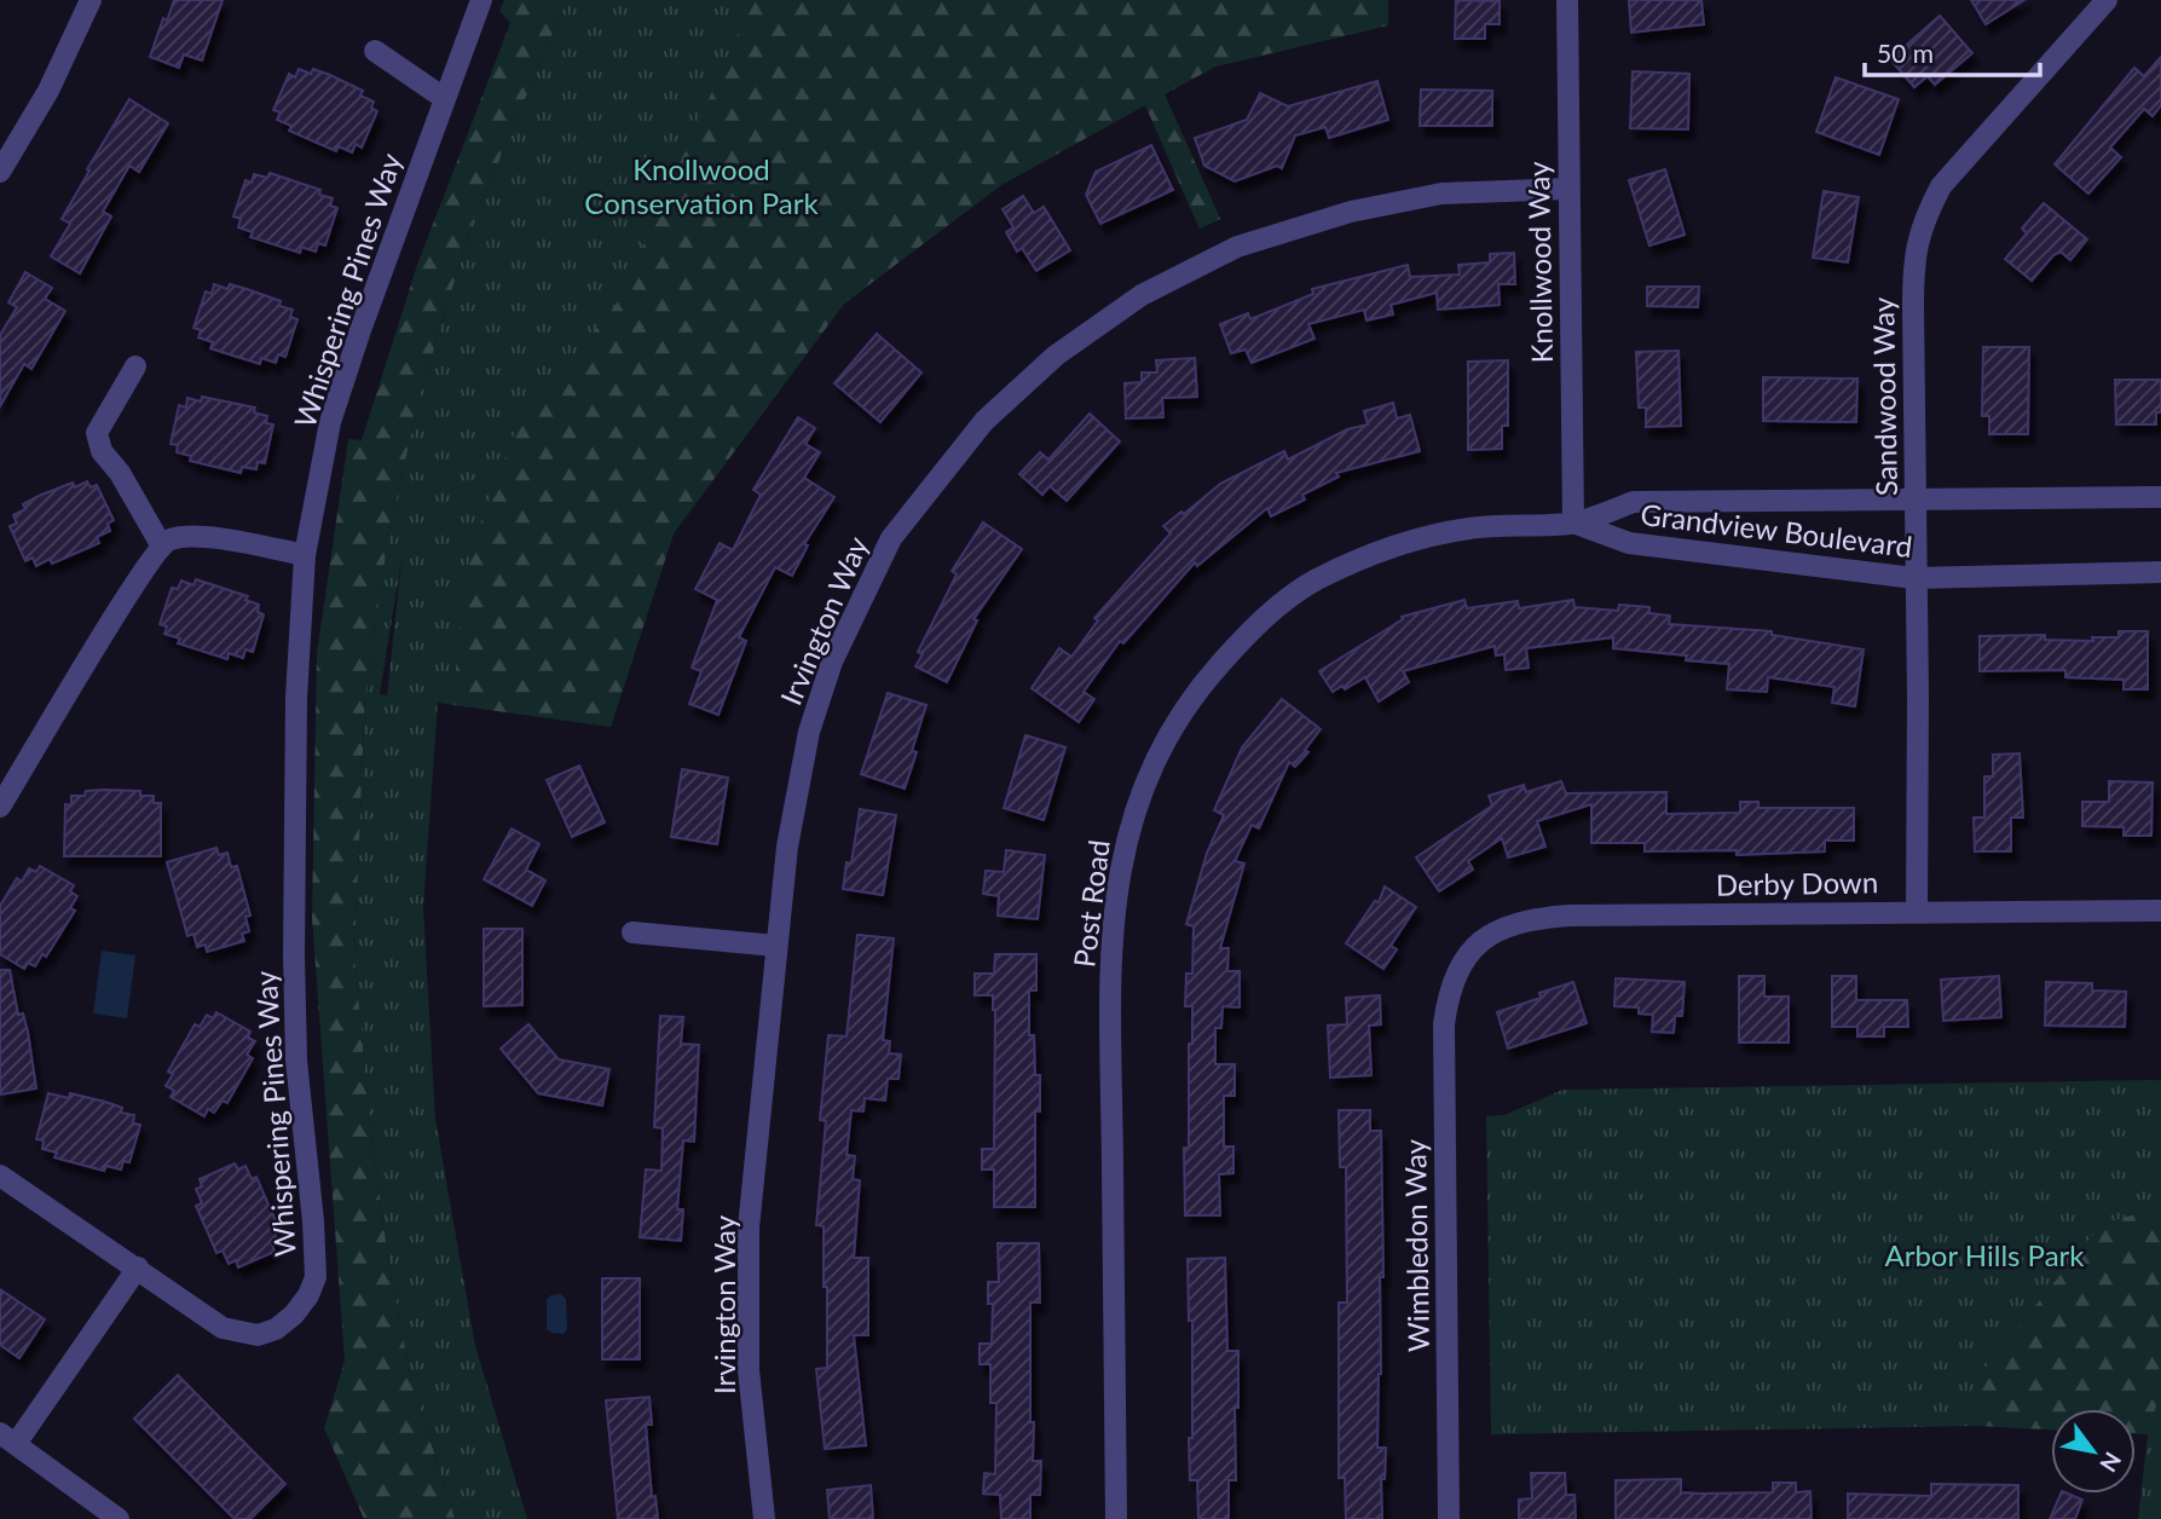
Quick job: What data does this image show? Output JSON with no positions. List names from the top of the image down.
{
  "streets": {
    "street": [
      "Knollwood Way",
      "Whispering Pines Way",
      "Sandwood Way",
      "Grandview Boulevard",
      "Irvington Way",
      "Derby Down",
      "Post Road",
      "Wimbledon Way"
    ]
  },
  "crossings": [
    ["Knollwood Way", "Grandview Boulevard"],
    ["Knollwood Way", "Irvington Way"],
    ["Knollwood Way", "Post Road"],
    ["Sandwood Way", "Grandview Boulevard"],
    ["Sandwood Way", "Derby Down"],
    ["Grandview Boulevard", "Post Road"],
    ["Derby Down", "Wimbledon Way"]
  ],
  "parks": ["Knollwood Conservation Park", "Arbor Hills Park"],
  "scale_bar": "50 m",
  "north": "bottom right"
}
